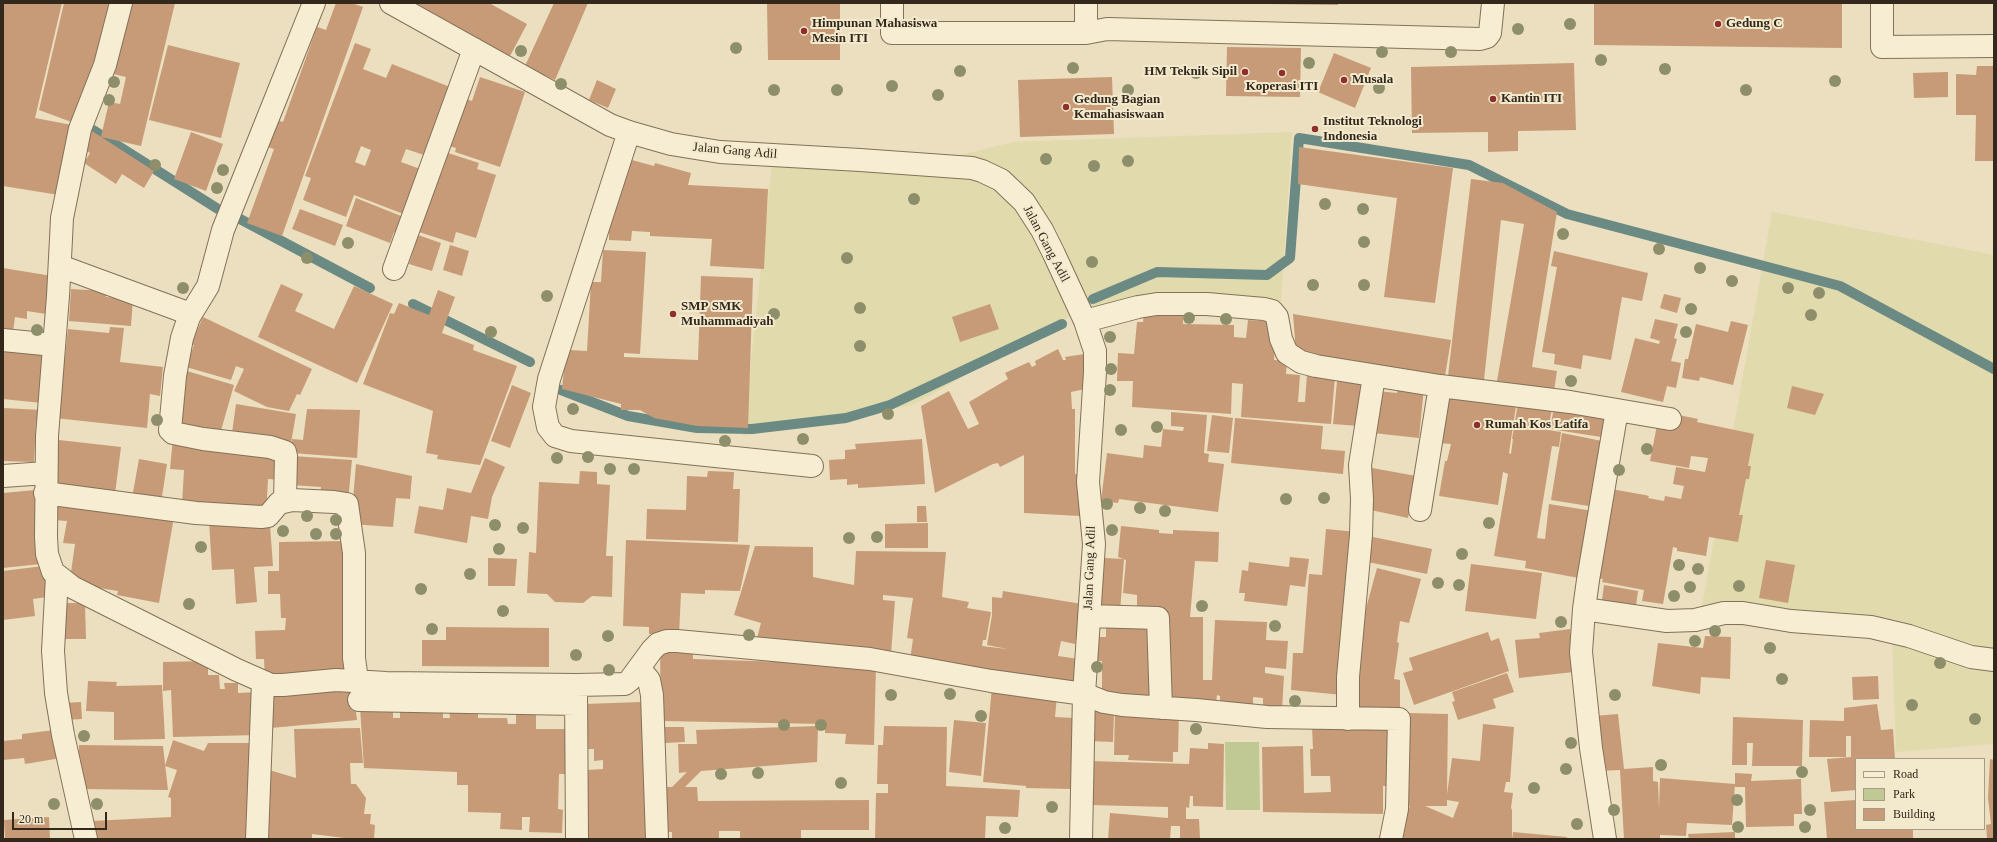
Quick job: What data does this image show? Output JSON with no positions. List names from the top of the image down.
{
  "streets": {
    "street": ["Jalan Gang Adil"]
  },
  "places": [
    "Gedung C",
    "Himpunan Mahasiswa Mesin ITI",
    "HM Teknik Sipil",
    "Koperasi ITI",
    "Musala",
    "Kantin ITI",
    "Gedung Bagian Kemahasiswaan",
    "Institut Teknologi Indonesia",
    "SMP SMK Muhammadiyah",
    "Rumah Kos Latifa"
  ],
  "legend": ["Road", "Park", "Building"],
  "scale_bar": "20 m"
}
